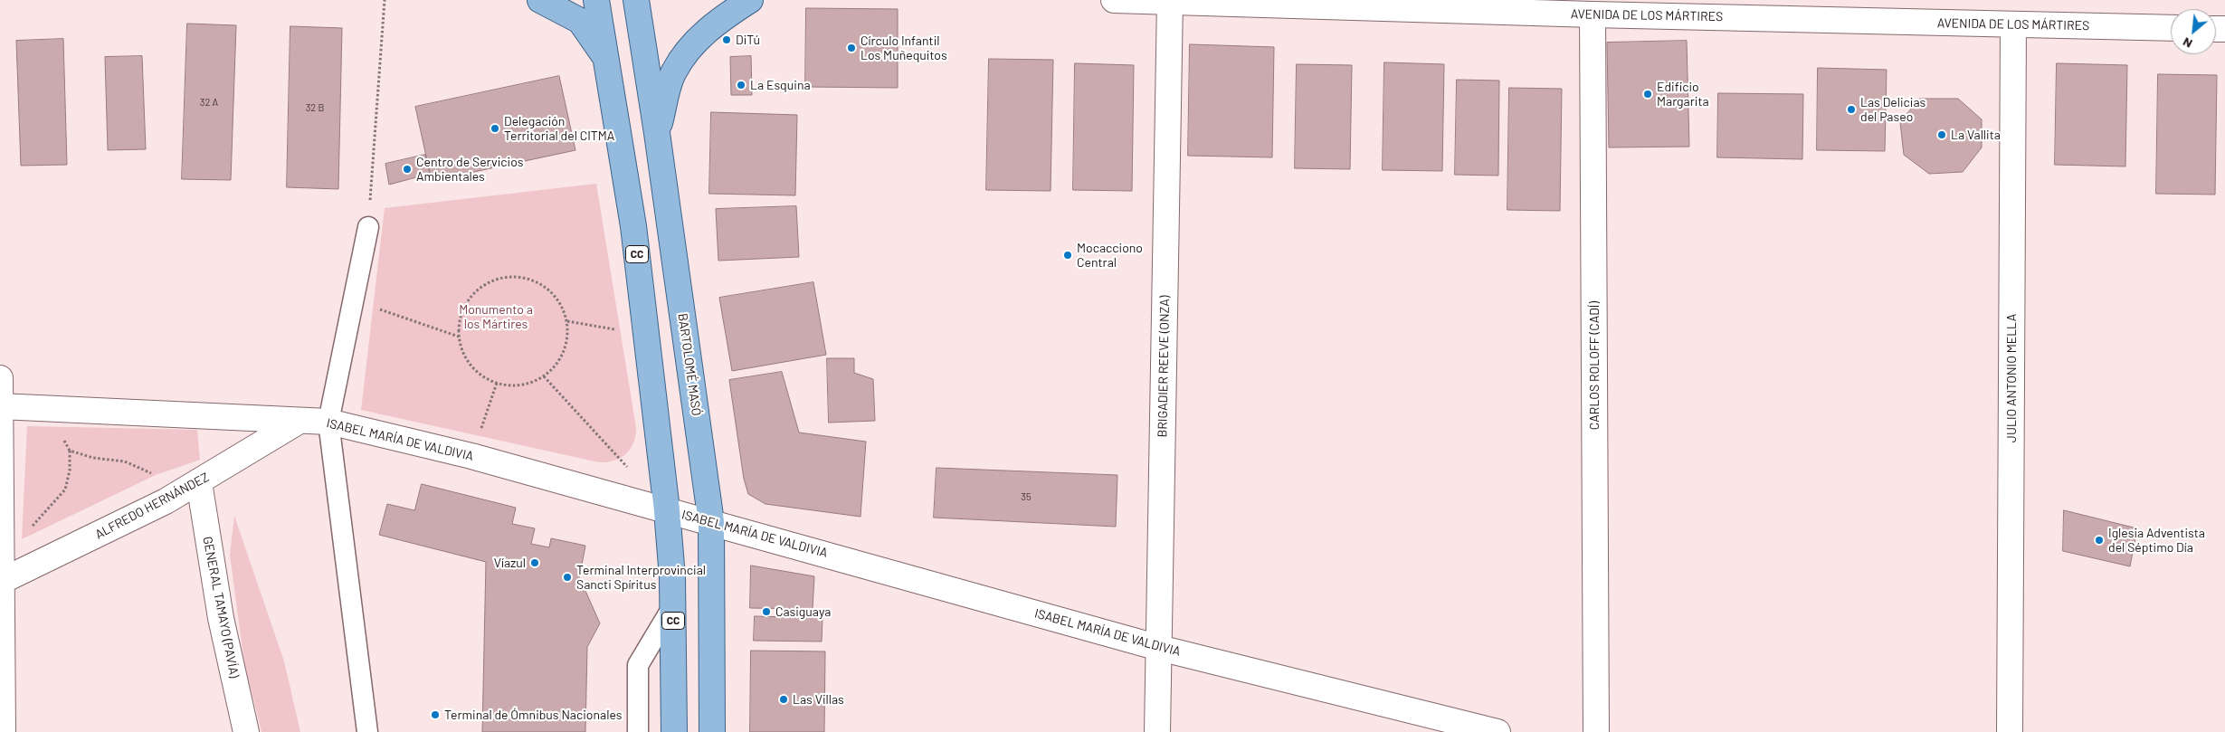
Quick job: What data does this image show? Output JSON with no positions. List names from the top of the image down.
{
  "streets": {
    "main road": ["CC", "BARTOLOMÉ MASÓ"],
    "street": [
      "AVENIDA DE LOS MÁRTIRES",
      "CARLOS ROLOFF (CADÍ)",
      "BRIGADIER REEVE (ONZA)",
      "JULIO ANTONIO MELLA",
      "ISABEL MARÍA DE VALDIVIA",
      "ALFREDO HERNÁNDEZ",
      "GENERAL TAMAYO (PAVÍA)"
    ]
  },
  "crossings": [
    ["AVENIDA DE LOS MÁRTIRES", "CARLOS ROLOFF (CADÍ)"],
    ["AVENIDA DE LOS MÁRTIRES", "BRIGADIER REEVE (ONZA)"],
    ["AVENIDA DE LOS MÁRTIRES", "JULIO ANTONIO MELLA"],
    ["CC", "ISABEL MARÍA DE VALDIVIA"],
    ["BARTOLOMÉ MASÓ", "ISABEL MARÍA DE VALDIVIA"],
    ["BRIGADIER REEVE (ONZA)", "ISABEL MARÍA DE VALDIVIA"],
    ["ISABEL MARÍA DE VALDIVIA", "ALFREDO HERNÁNDEZ"],
    ["ALFREDO HERNÁNDEZ", "GENERAL TAMAYO (PAVÍA)"]
  ],
  "parks": ["Monumento a los Mártires"],
  "places": [
    "DiTú",
    "Círculo Infantil Los Muñequitos",
    "La Esquina",
    "Edificio Margarita",
    "Las Delicias del Paseo",
    "Delegación Territorial del CITMA",
    "La Vallita",
    "Centro de Servicios Ambientales",
    "Mocacciono Central",
    "Iglesia Adventista del Séptimo Día",
    "Víazul",
    "Terminal Interprovincial Sancti Spíritus",
    "Casiguaya",
    "Las Villas",
    "Terminal de Ómnibus Nacionales"
  ],
  "house_numbers": ["32 A", "32 B", "35"],
  "north": "bottom left"
}
